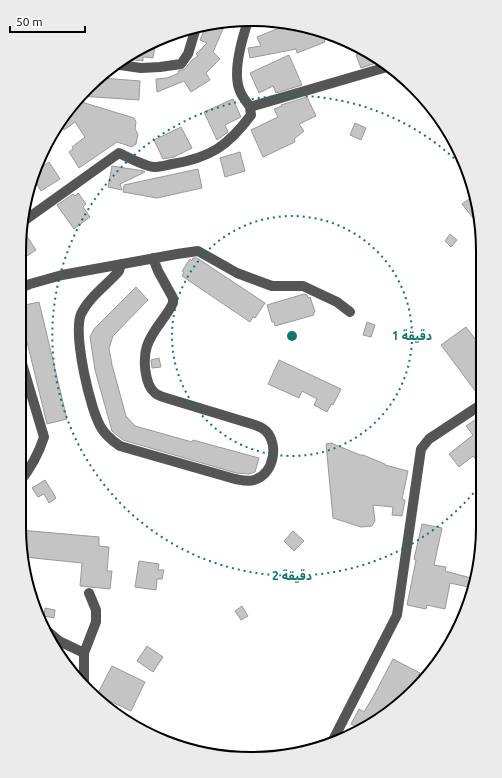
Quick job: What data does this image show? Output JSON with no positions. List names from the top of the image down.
{
  "scale_bar": "50 m",
  "rings": ["1 دقيقة", "2 دقيقة"]
}
